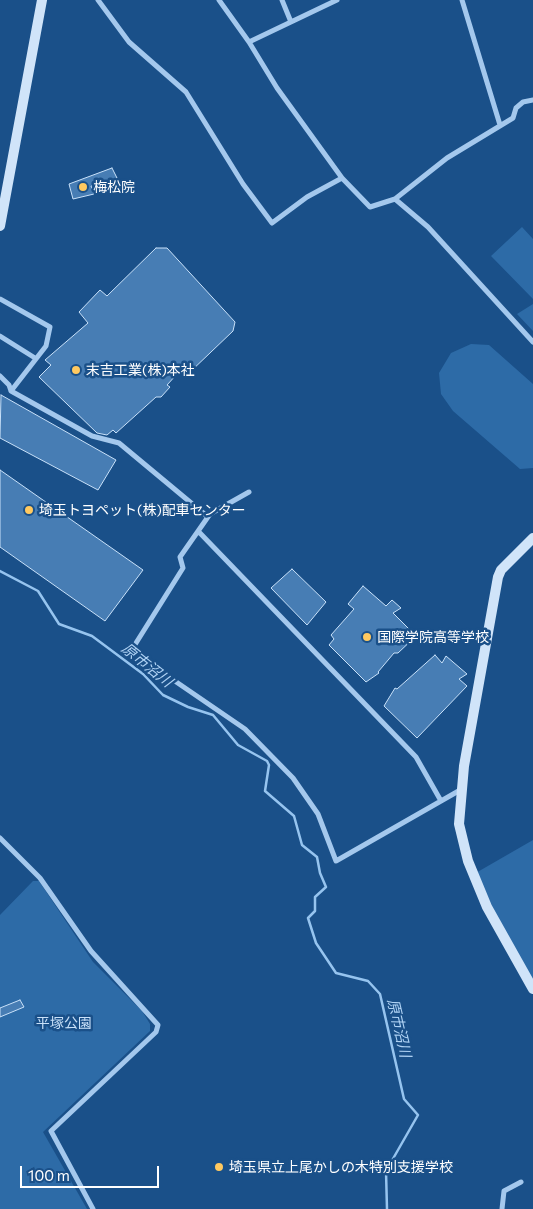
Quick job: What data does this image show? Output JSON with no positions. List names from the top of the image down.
{
  "water": ["原市沼川"],
  "parks": ["平塚公園"],
  "places": [
    "梅松院",
    "末吉工業(株)本社",
    "埼玉トヨペット(株)配車センター",
    "国際学院高等学校",
    "埼玉県立上尾かしの木特別支援学校"
  ],
  "scale_bar": "100 m"
}
